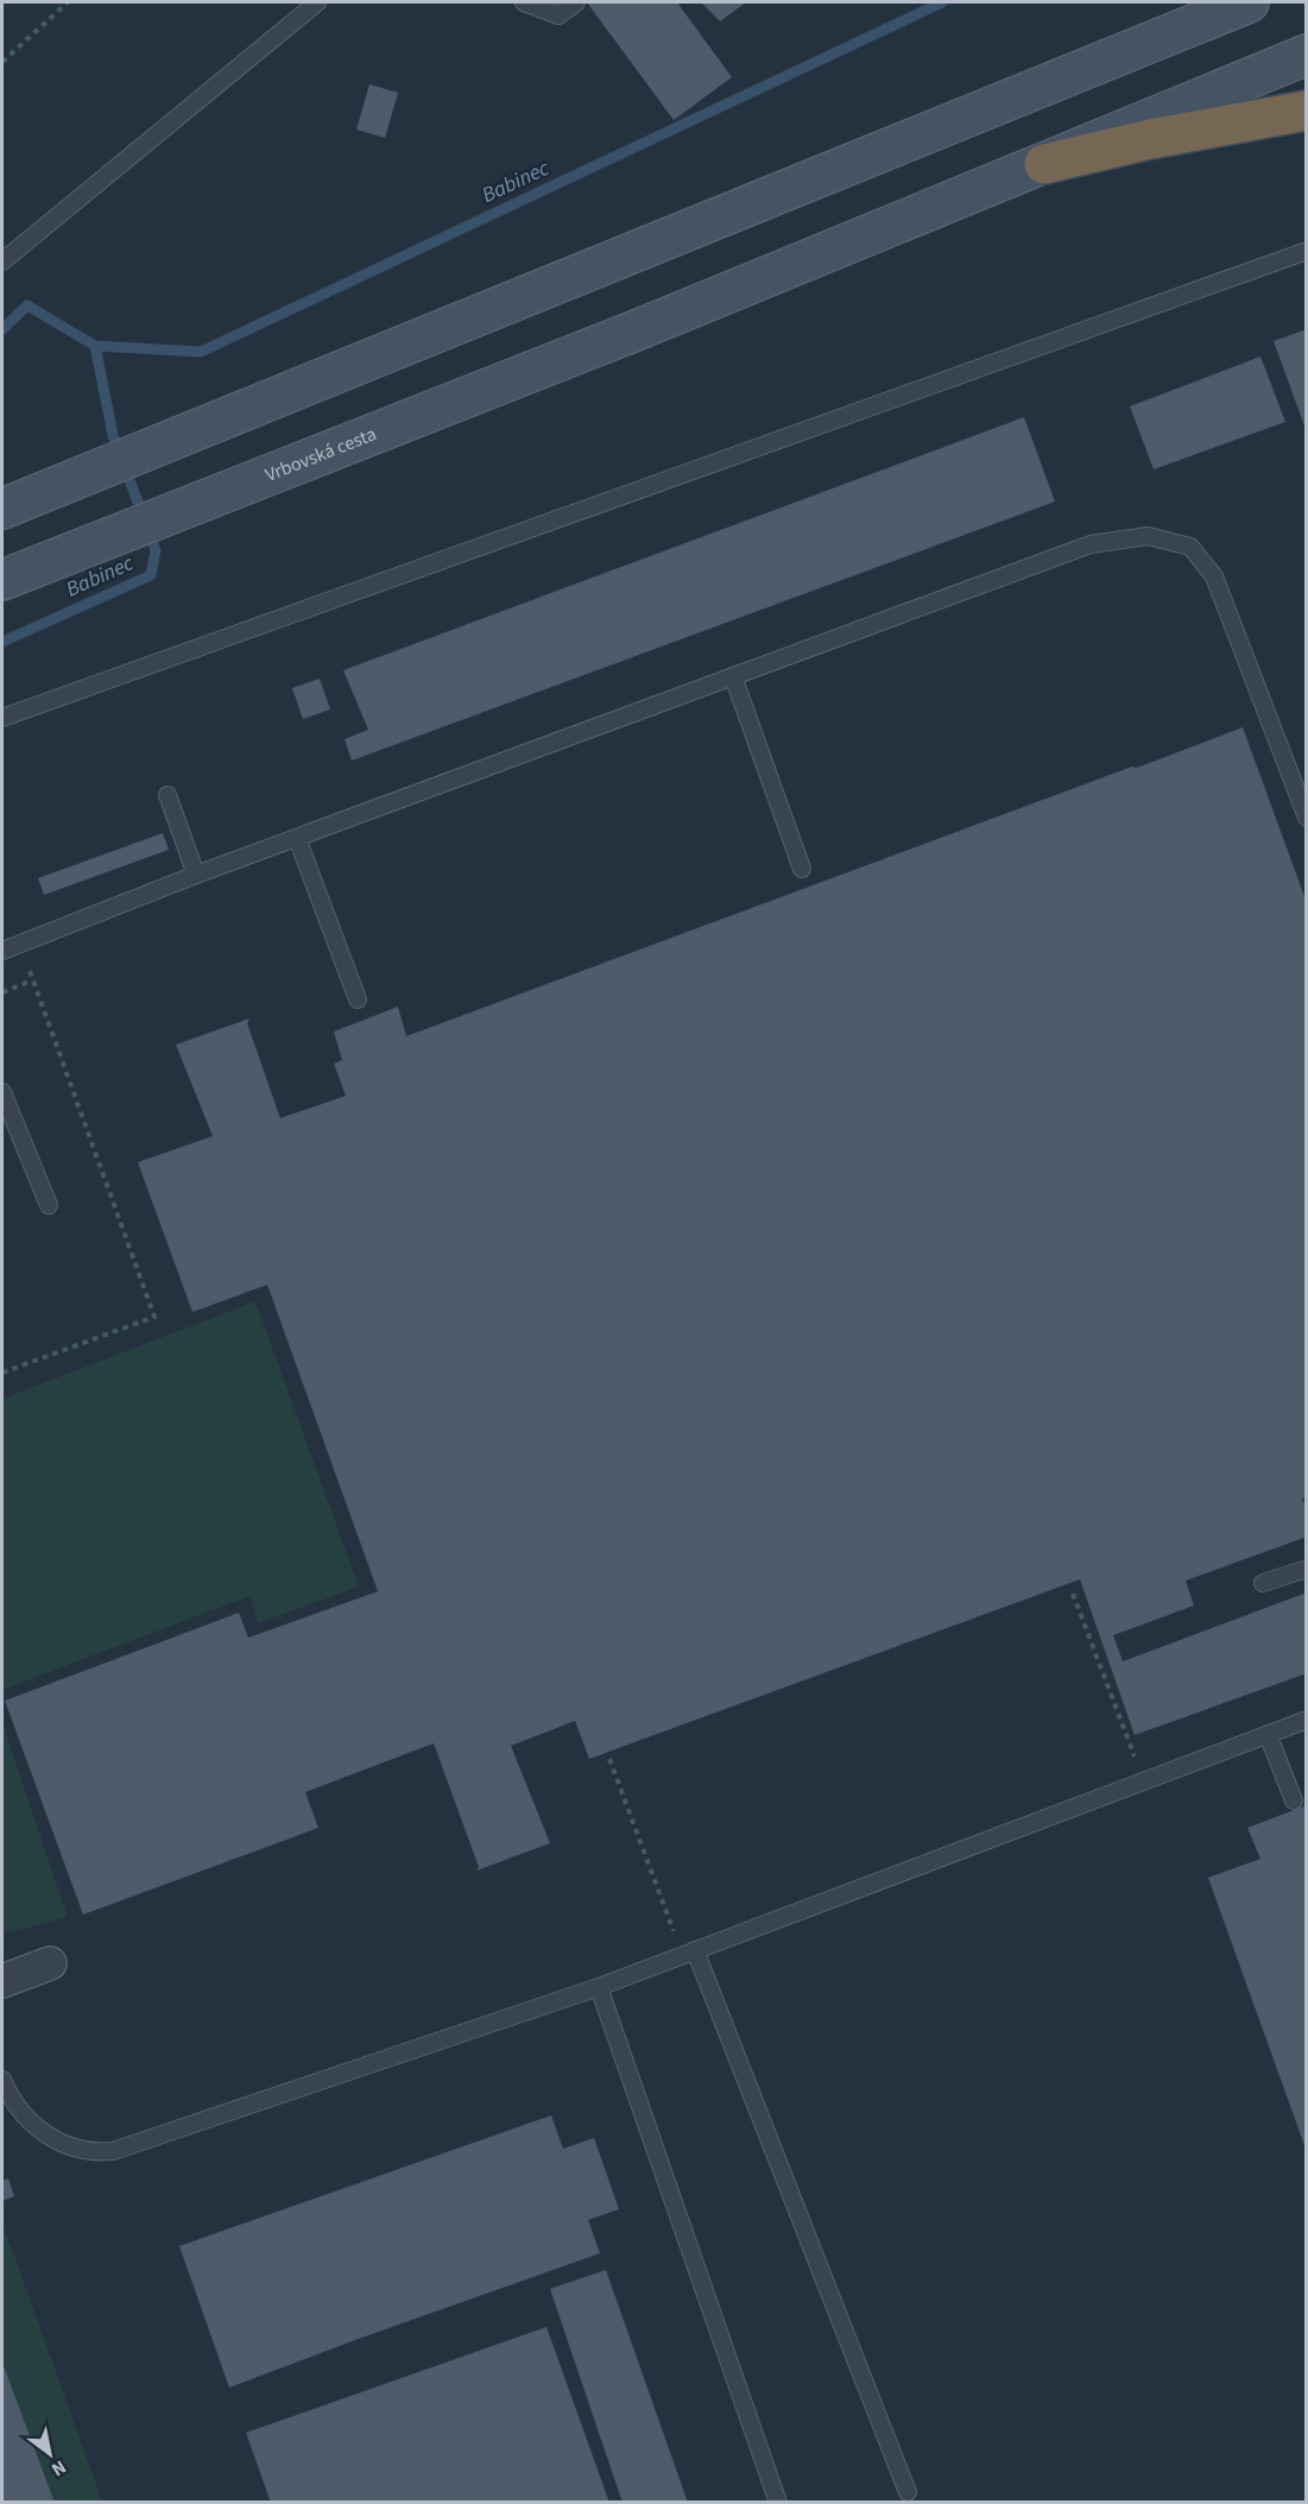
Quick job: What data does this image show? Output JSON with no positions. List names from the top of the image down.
{
  "streets": {
    "main road": ["Vrbovská cesta"]
  },
  "water": ["Babinec"],
  "north": "bottom right"
}
